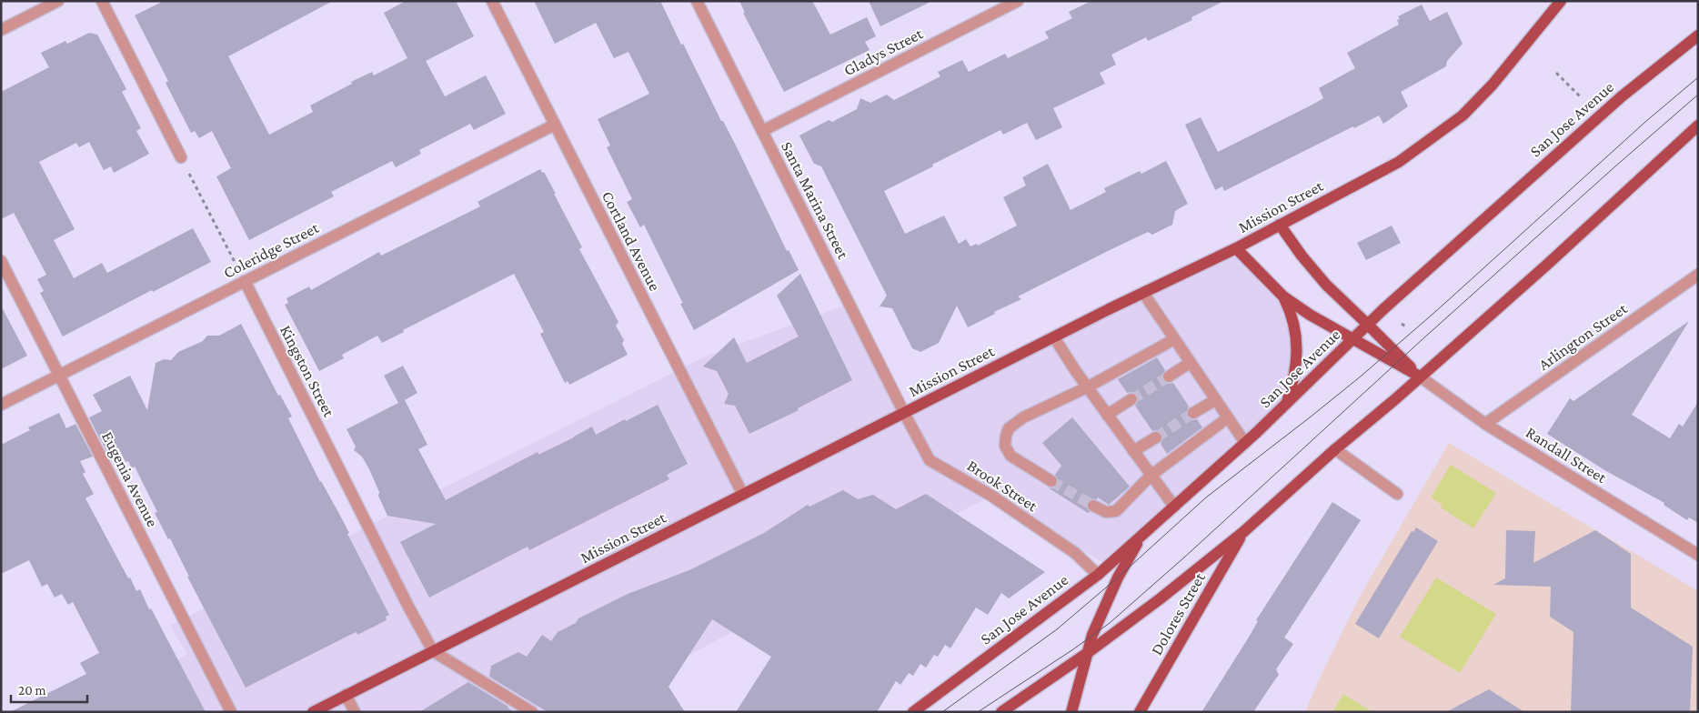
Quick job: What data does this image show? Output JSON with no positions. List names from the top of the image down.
{
  "streets": {
    "main road": [
      "San Jose Avenue",
      "Mission Street",
      "Randall Street",
      "Dolores Street"
    ],
    "street": [
      "Gladys Street",
      "Santa Marina Street",
      "Cortland Avenue",
      "Coleridge Street",
      "Arlington Street",
      "Kingston Street",
      "Eugenia Avenue",
      "Brook Street"
    ]
  },
  "crossings": [
    ["Gladys Street", "Santa Marina Street"],
    ["San Jose Avenue", "Randall Street"],
    ["San Jose Avenue", "Brook Street"],
    ["Santa Marina Street", "Mission Street"],
    ["Santa Marina Street", "Brook Street"],
    ["Mission Street", "Cortland Avenue"],
    ["Mission Street", "Kingston Street"],
    ["Mission Street", "Randall Street"],
    ["Mission Street", "Brook Street"],
    ["Cortland Avenue", "Coleridge Street"],
    ["Coleridge Street", "Kingston Street"],
    ["Coleridge Street", "Eugenia Avenue"],
    ["Arlington Street", "Randall Street"]
  ],
  "scale_bar": "20 m"
}
